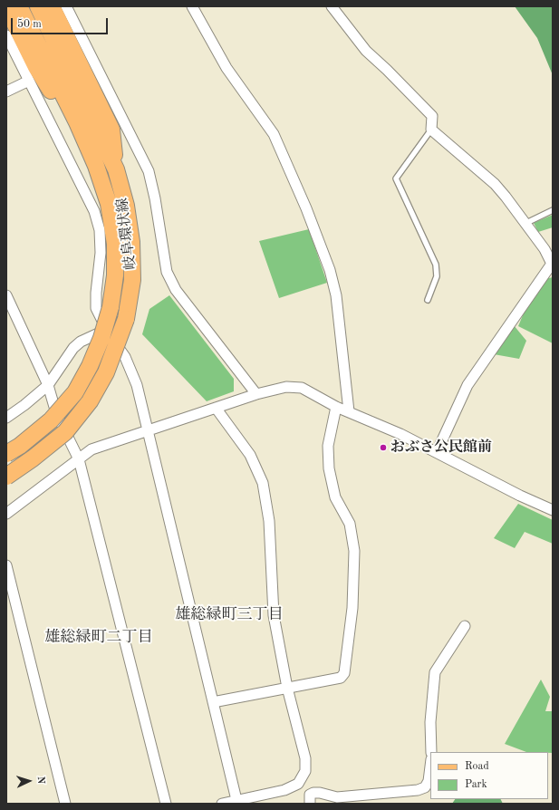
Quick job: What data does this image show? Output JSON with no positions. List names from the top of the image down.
{
  "streets": {
    "main road": ["岐阜環状線"]
  },
  "districts": ["雄総緑町三丁目", "雄総緑町二丁目"],
  "places": ["おぶさ公民館前"],
  "legend": ["Road", "Park"],
  "scale_bar": "50 m",
  "north": "right"
}
